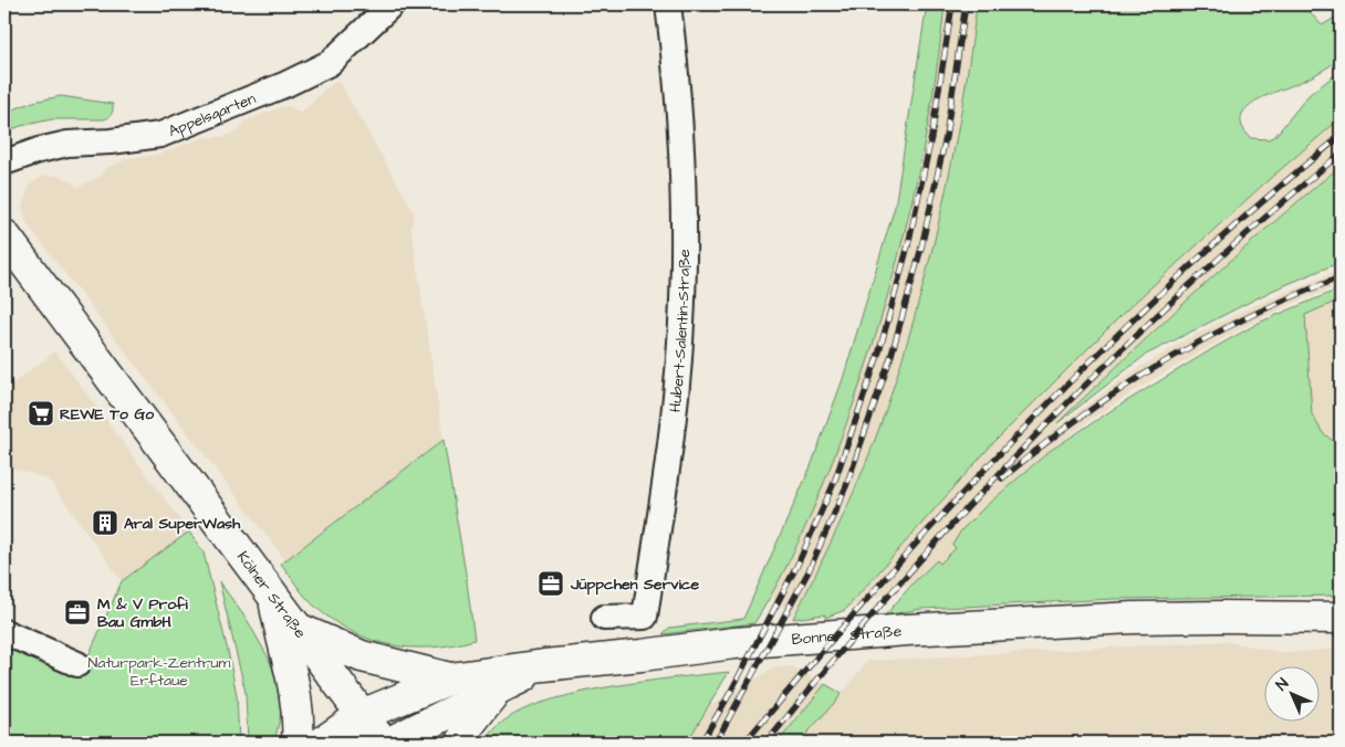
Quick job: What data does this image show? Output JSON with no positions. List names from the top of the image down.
{
  "streets": {
    "main road": ["Kölner Straße", "Bonner Straße"],
    "street": ["Appelsgarten", "Hubert-Salentin-Straße"]
  },
  "crossings": [
    ["Kölner Straße", "Bonner Straße"]
  ],
  "parks": ["Naturpark-Zentrum Erftaue"],
  "places": {
    "supermarket": ["REWE To Go"],
    "building": ["Aral SuperWash"],
    "office": ["Jüppchen Service", "M & V Profi Bau GmbH"]
  },
  "north": "top left"
}
